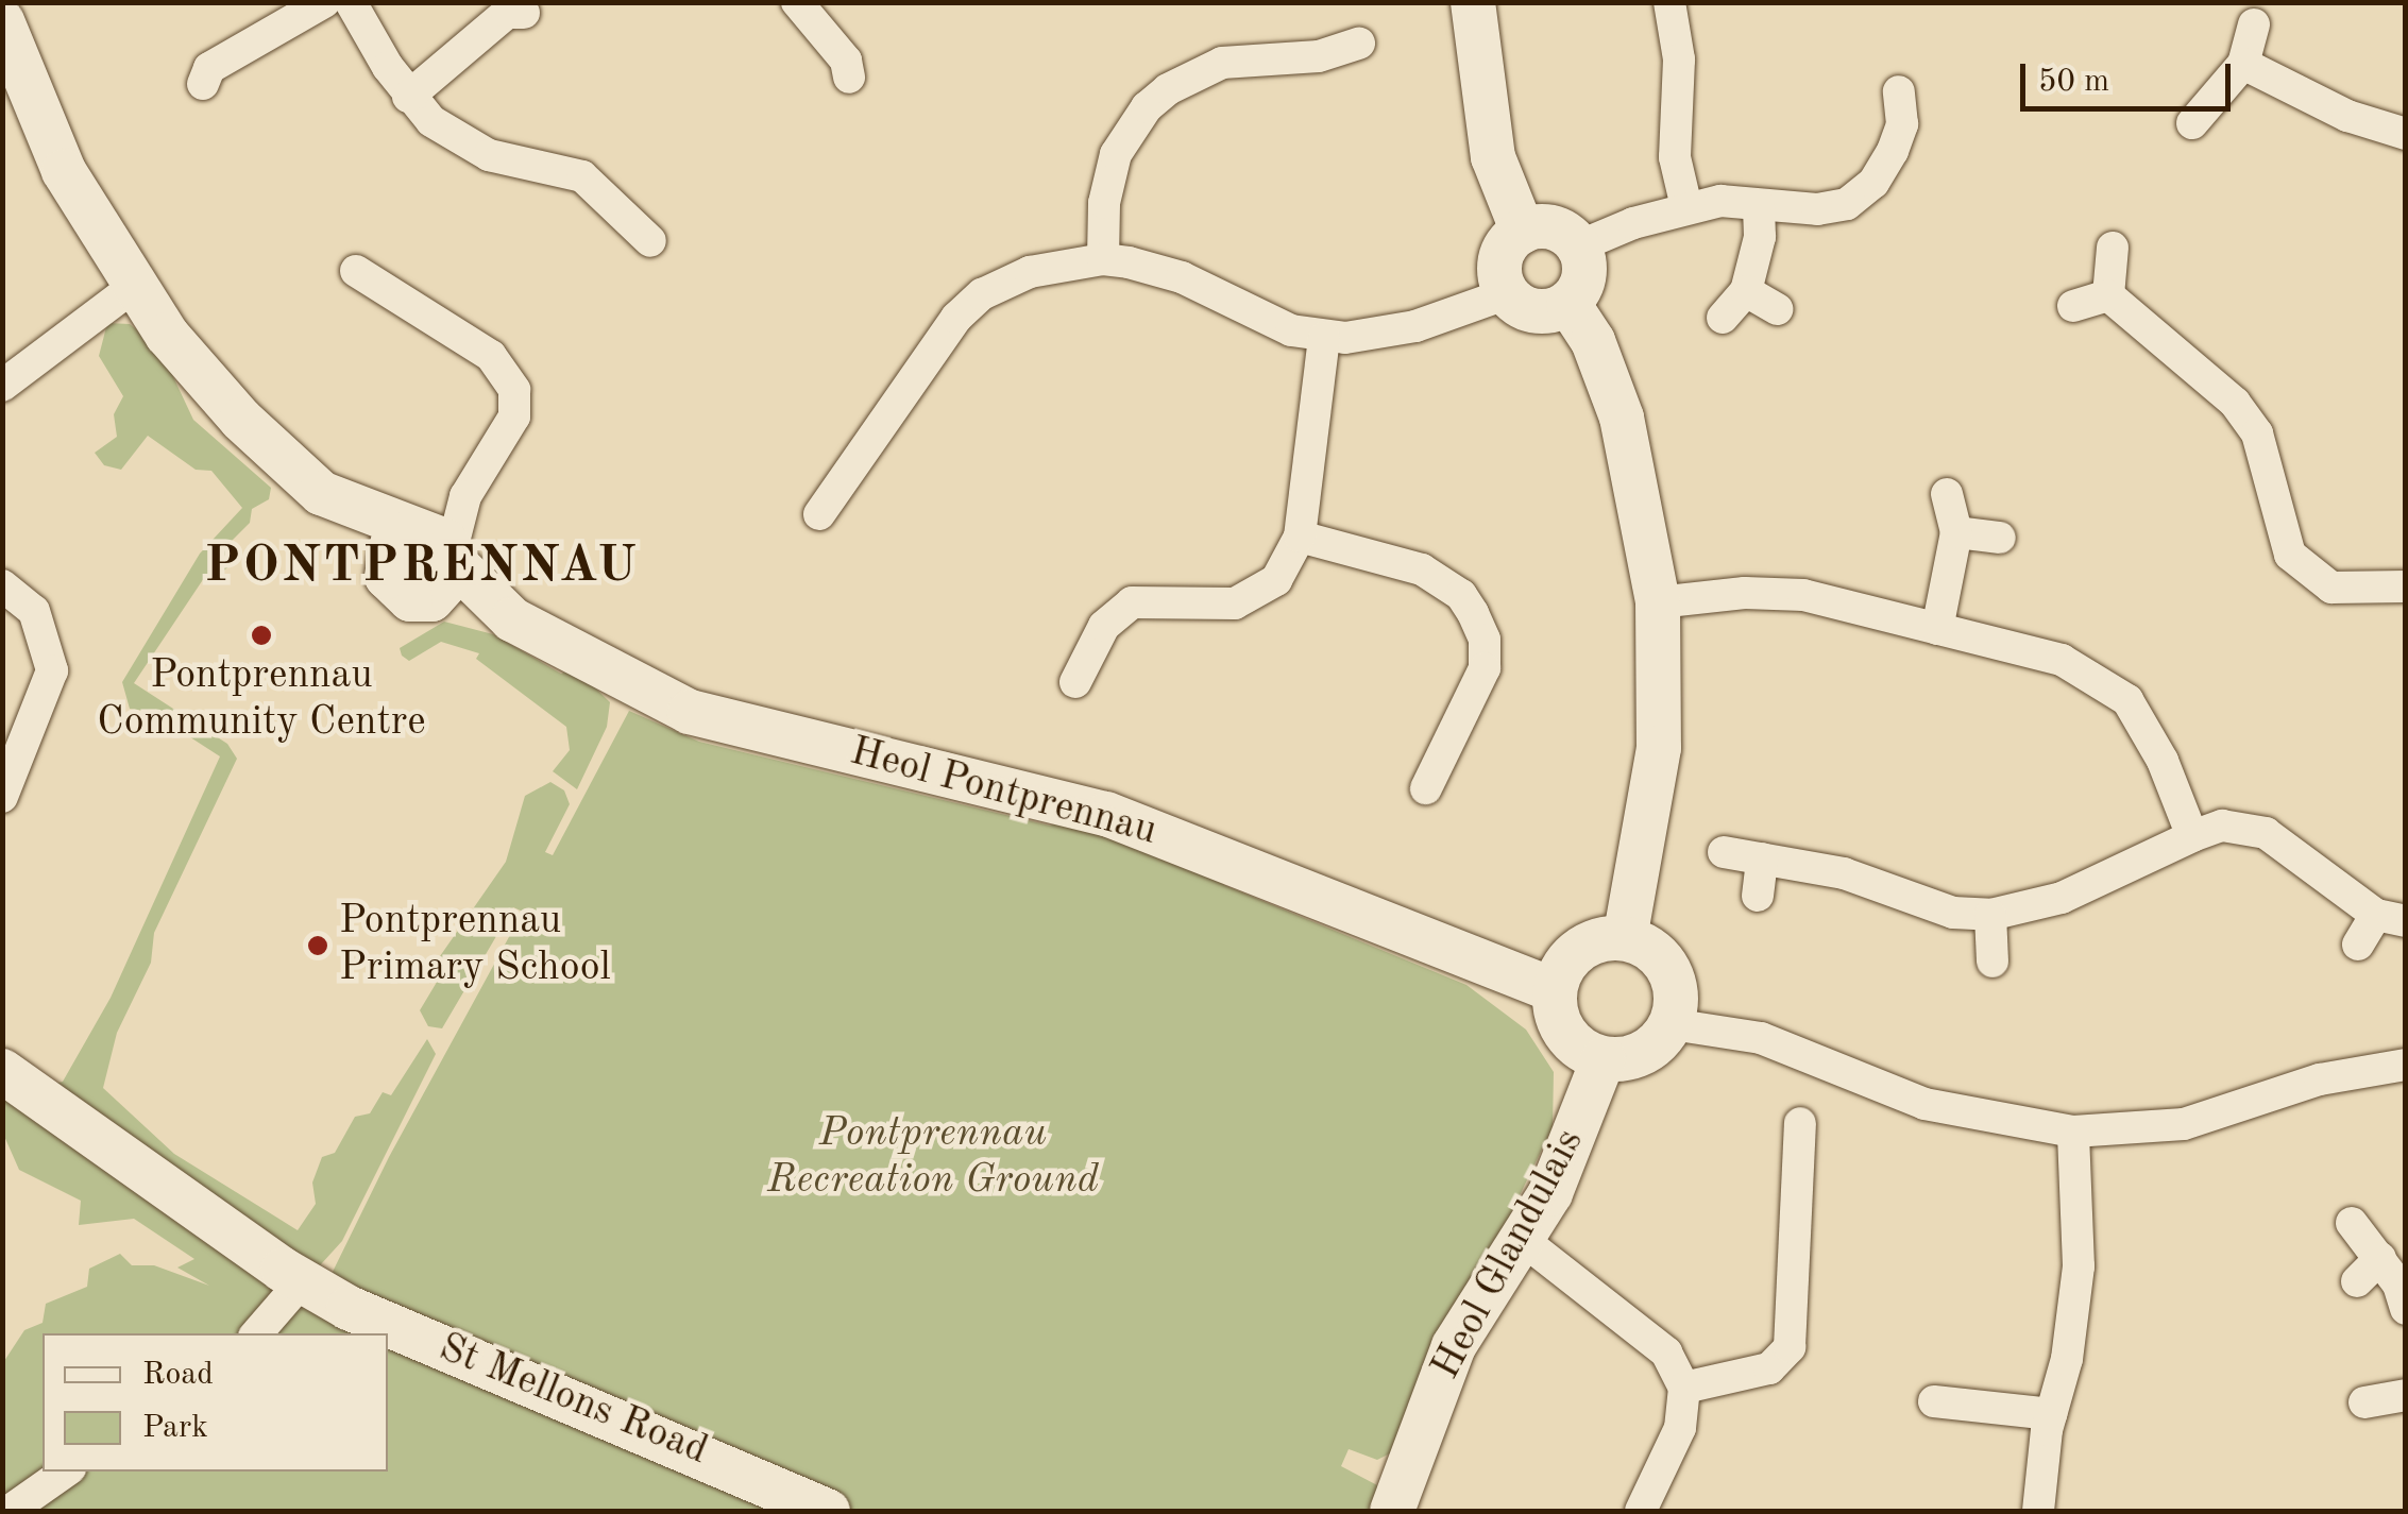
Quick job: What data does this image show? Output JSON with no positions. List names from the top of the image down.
{
  "streets": {
    "street": ["Heol Pontprennau", "Heol Glandulais", "St Mellons Road"]
  },
  "crossings": [
    ["Heol Pontprennau", "Heol Glandulais"]
  ],
  "districts": ["PONTPRENNAU"],
  "parks": ["Pontprennau Recreation Ground"],
  "places": ["Pontprennau Community Centre", "Pontprennau Primary School"],
  "legend": ["Road", "Park"],
  "scale_bar": "50 m"
}
